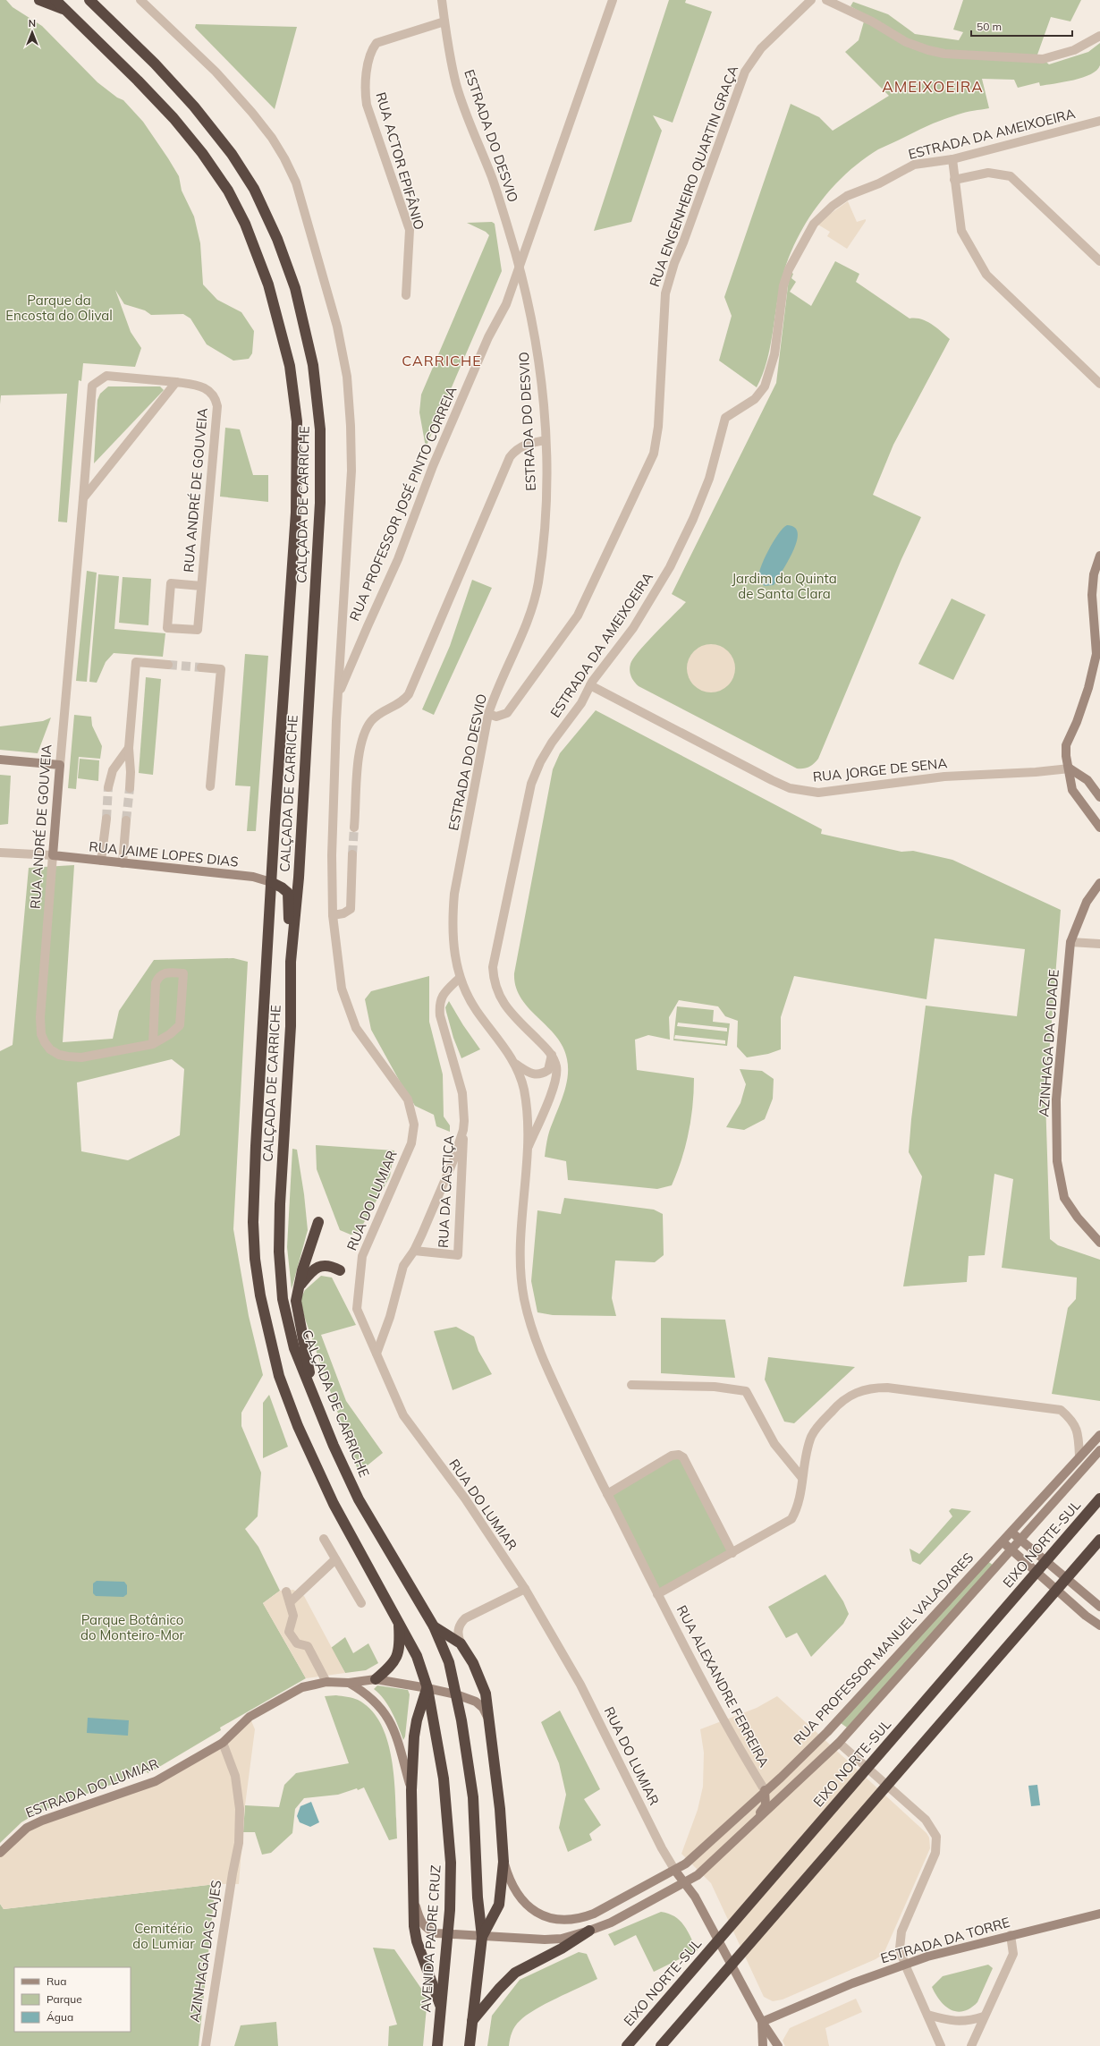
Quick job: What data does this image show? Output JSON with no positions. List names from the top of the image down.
{
  "streets": {
    "highway": ["CALÇADA DE CARRICHE", "EIXO NORTE-SUL", "AVENIDA PADRE CRUZ"],
    "street": [
      "ESTRADA DA AMEIXOEIRA",
      "ESTRADA DO DESVIO",
      "RUA ACTOR EPIFÂNIO",
      "RUA ENGENHEIRO QUARTIN GRAÇA",
      "RUA ANDRÉ DE GOUVEIA",
      "RUA PROFESSOR JOSÉ PINTO CORREIA",
      "RUA JORGE DE SENA",
      "RUA JAIME LOPES DIAS",
      "AZINHAGA DA CIDADE",
      "RUA DA CASTIÇA",
      "RUA DO LUMIAR",
      "RUA PROFESSOR MANUEL VALADARES",
      "RUA ALEXANDRE FERREIRA",
      "ESTRADA DO LUMIAR",
      "ESTRADA DA TORRE",
      "AZINHAGA DAS LAJES"
    ]
  },
  "crossings": [
    ["ESTRADA DA AMEIXOEIRA", "RUA JORGE DE SENA"],
    ["ESTRADA DO DESVIO", "RUA ACTOR EPIFÂNIO"],
    ["ESTRADA DO DESVIO", "RUA ENGENHEIRO QUARTIN GRAÇA"],
    ["ESTRADA DO DESVIO", "RUA PROFESSOR JOSÉ PINTO CORREIA"],
    ["ESTRADA DO DESVIO", "RUA DA CASTIÇA"],
    ["ESTRADA DO DESVIO", "RUA ALEXANDRE FERREIRA"],
    ["RUA ANDRÉ DE GOUVEIA", "RUA JAIME LOPES DIAS"],
    ["CALÇADA DE CARRICHE", "RUA JAIME LOPES DIAS"],
    ["CALÇADA DE CARRICHE", "AVENIDA PADRE CRUZ"],
    ["RUA DA CASTIÇA", "RUA DO LUMIAR"],
    ["RUA DO LUMIAR", "RUA PROFESSOR MANUEL VALADARES"],
    ["RUA DO LUMIAR", "ESTRADA DA TORRE"],
    ["RUA PROFESSOR MANUEL VALADARES", "RUA ALEXANDRE FERREIRA"],
    ["RUA PROFESSOR MANUEL VALADARES", "AVENIDA PADRE CRUZ"],
    ["ESTRADA DO LUMIAR", "AVENIDA PADRE CRUZ"],
    ["ESTRADA DO LUMIAR", "AZINHAGA DAS LAJES"]
  ],
  "districts": ["AMEIXOEIRA", "CARRICHE"],
  "parks": [
    "Parque da Encosta do Olival",
    "Jardim da Quinta de Santa Clara",
    "Parque Botânico do Monteiro-Mor",
    "Cemitério do Lumiar"
  ],
  "legend": ["Rua", "Parque", "Água"],
  "scale_bar": "50 m",
  "north": "top"
}
